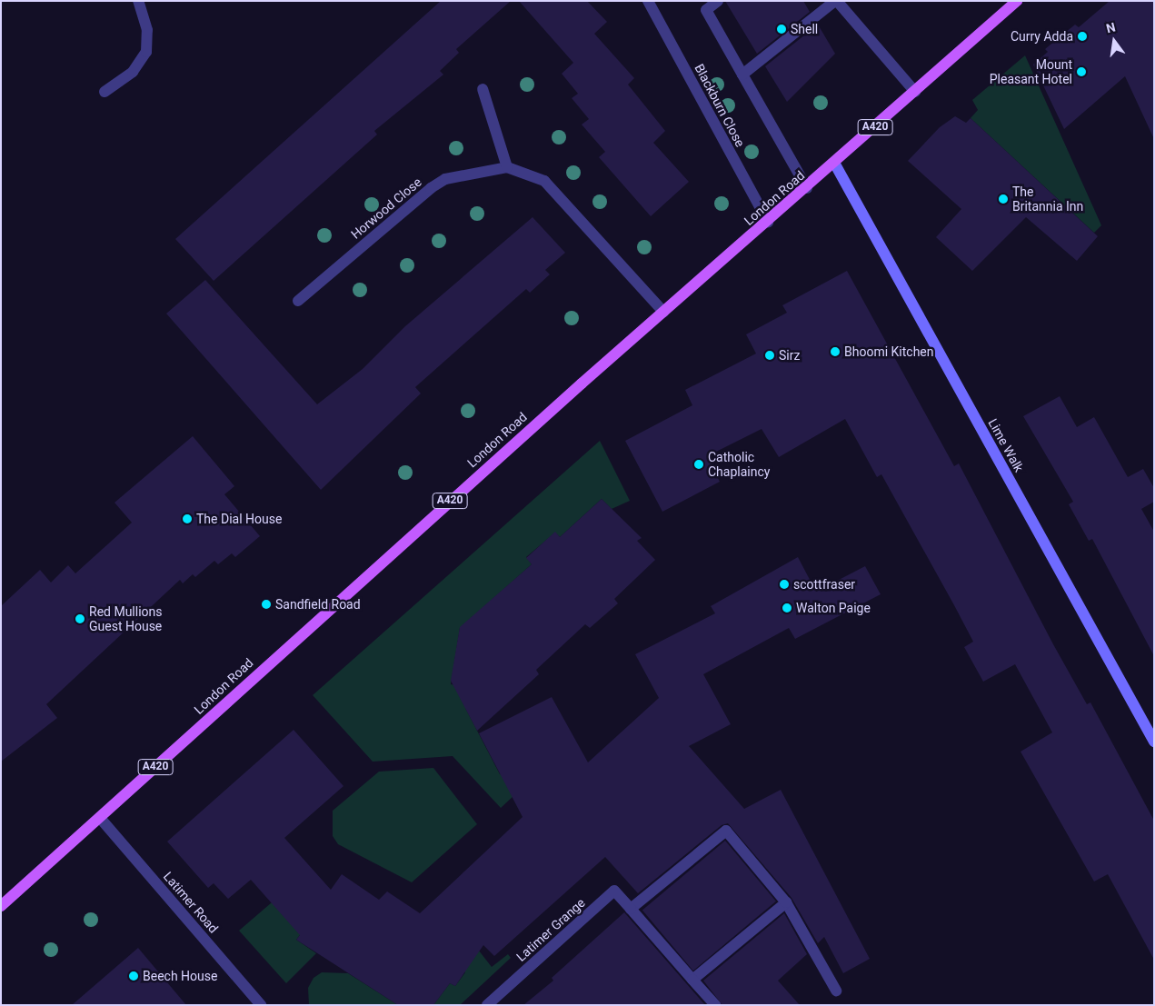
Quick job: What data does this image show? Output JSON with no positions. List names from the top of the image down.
{
  "streets": {
    "main road": ["A420", "London Road"],
    "street": [
      "Blackburn Close",
      "Horwood Close",
      "Lime Walk",
      "Latimer Road",
      "Latimer Grange"
    ]
  },
  "crossings": [
    ["Blackburn Close", "London Road"],
    ["London Road", "Lime Walk"],
    ["London Road", "Latimer Road"]
  ],
  "places": [
    "Shell",
    "Curry Adda",
    "Mount Pleasant Hotel",
    "The Britannia Inn",
    "Bhoomi Kitchen",
    "Sirz",
    "Catholic Chaplaincy",
    "The Dial House",
    "scottfraser",
    "Sandfield Road",
    "Walton Paige",
    "Red Mullions Guest House",
    "Beech House"
  ],
  "north": "top"
}
